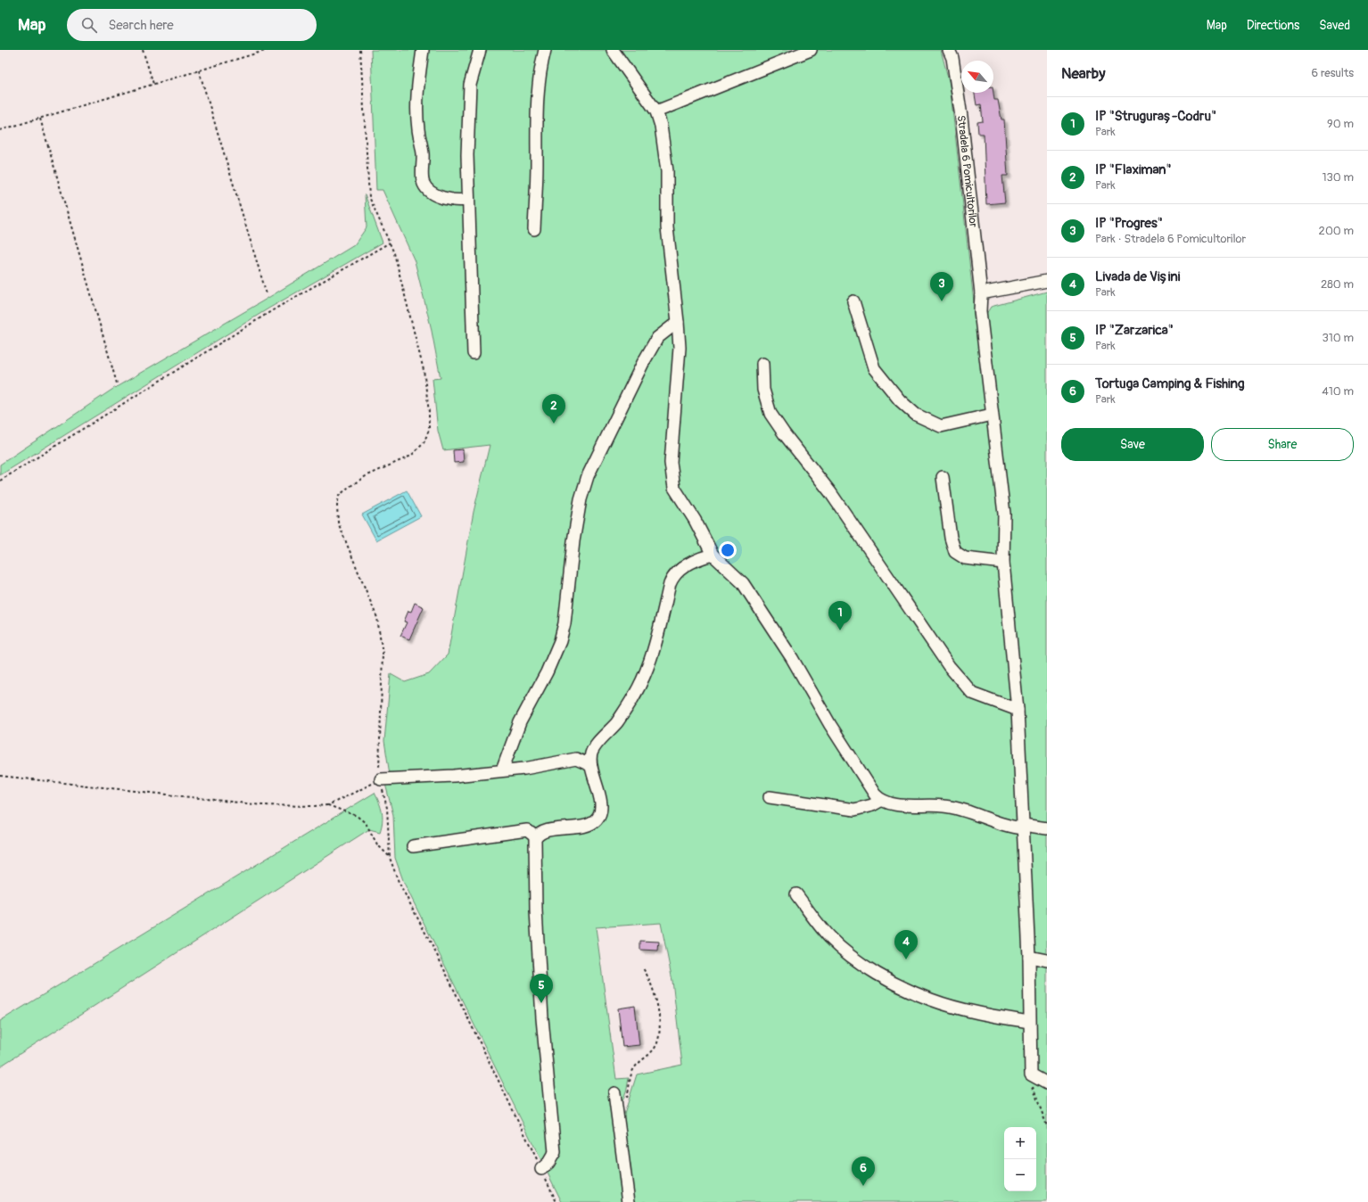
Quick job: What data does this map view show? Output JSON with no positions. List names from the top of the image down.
{
  "streets": {
    "street": ["Stradela 6 Pomicultorilor"]
  },
  "north": "top left",
  "page": {
    "header": "Map",
    "search": "Search here",
    "nav": ["Map", "Directions", "Saved"],
    "heading": ["Nearby", "6 results"],
    "list": [
      {
        "mark": "1",
        "name": "IP \"Struguraș-Codru\"",
        "note": "Park",
        "value": "90 m"
      },
      {
        "mark": "2",
        "name": "IP \"Flaximan\"",
        "note": "Park",
        "value": "130 m"
      },
      {
        "mark": "3",
        "name": "IP \"Progres\"",
        "note": "Park · Stradela 6 Pomicultorilor",
        "value": "200 m"
      },
      {
        "mark": "4",
        "name": "Livada de Vișini",
        "note": "Park",
        "value": "280 m"
      },
      {
        "mark": "5",
        "name": "IP \"Zarzarica\"",
        "note": "Park",
        "value": "310 m"
      },
      {
        "mark": "6",
        "name": "Tortuga Camping & Fishing",
        "note": "Park",
        "value": "410 m"
      }
    ],
    "pins": [
      "3",
      "2",
      "1",
      "4",
      "5",
      "6"
    ],
    "buttons": ["Save", "Share"],
    "map_buttons": ["+", "−"]
  }
}
